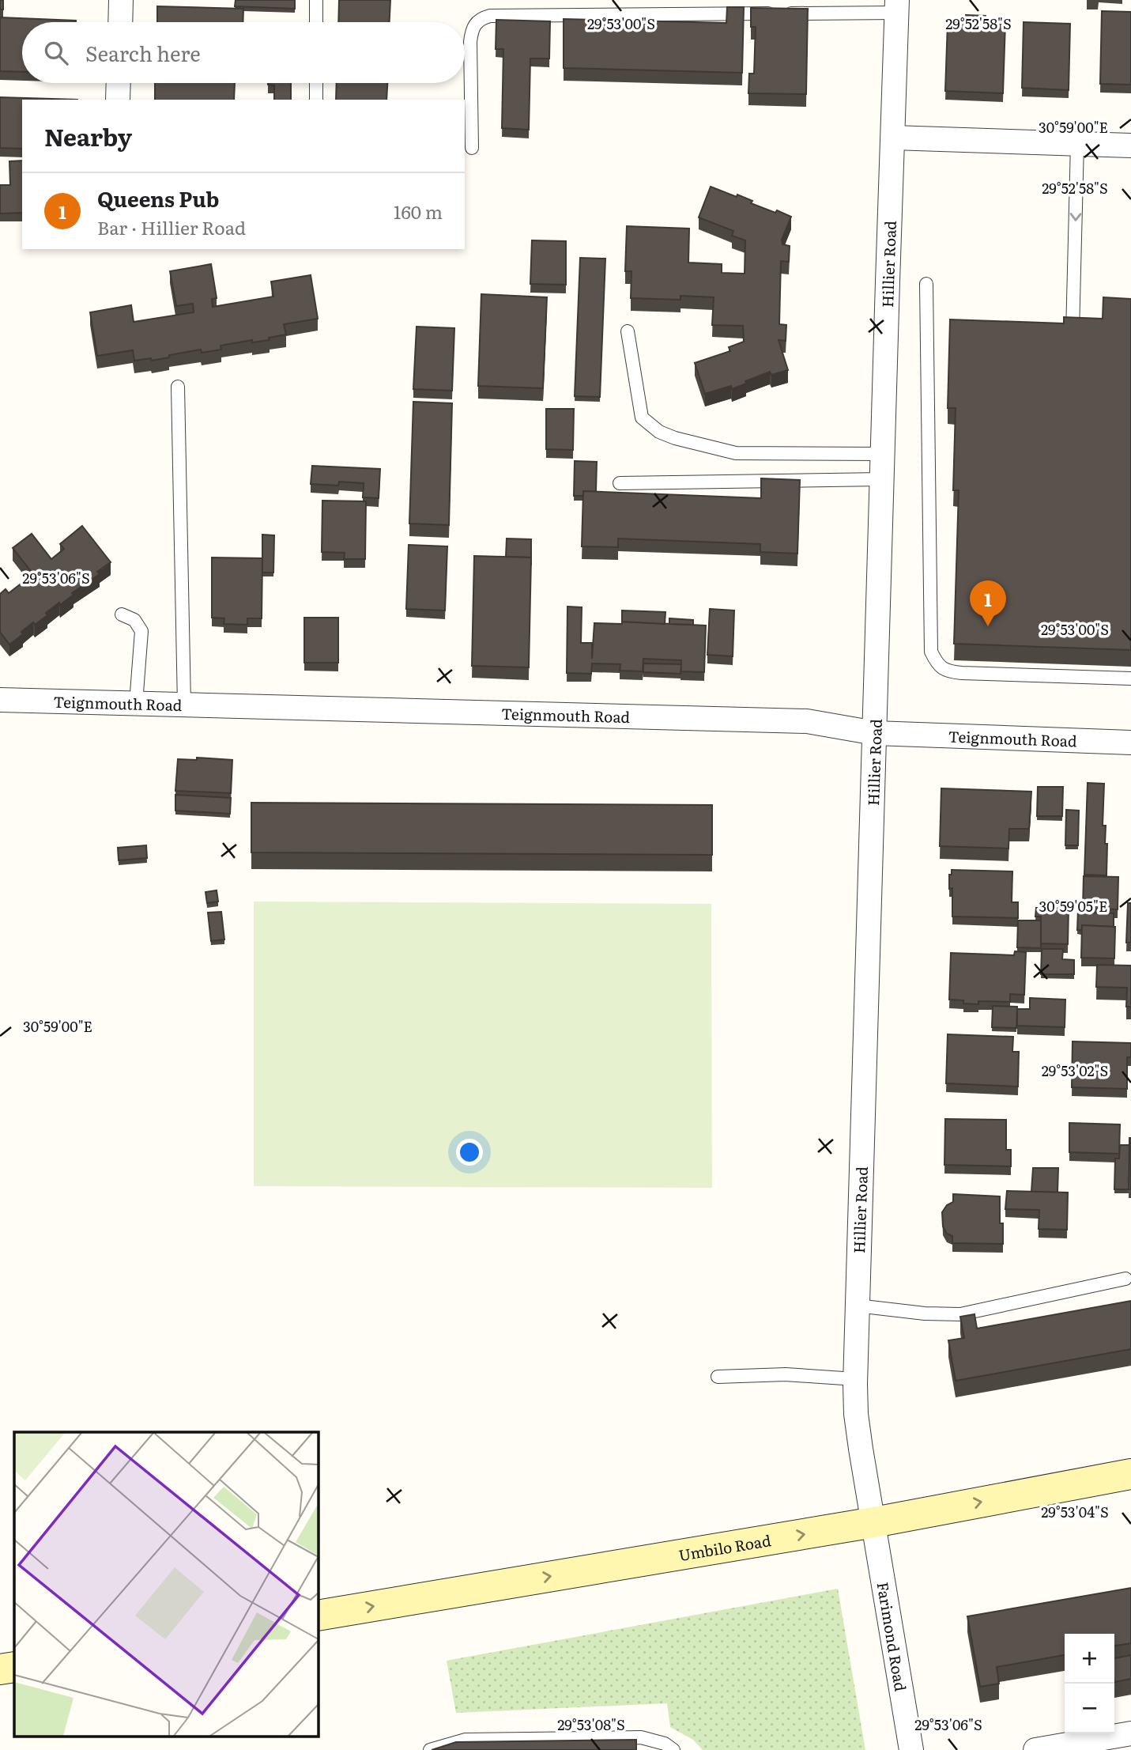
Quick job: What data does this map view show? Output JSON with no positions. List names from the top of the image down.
{
  "streets": {
    "main road": ["Umbilo Road"],
    "street": ["Hillier Road", "Teignmouth Road", "Farimond Road"]
  },
  "crossings": [
    ["Hillier Road", "Teignmouth Road"],
    ["Hillier Road", "Umbilo Road"],
    ["Hillier Road", "Farimond Road"],
    ["Umbilo Road", "Farimond Road"]
  ],
  "one_way": ["Umbilo Road"],
  "page": {
    "search": "Search here",
    "heading": "Nearby",
    "list": [
      {
        "mark": "1",
        "name": "Queens Pub",
        "note": "Bar · Hillier Road",
        "value": "160 m"
      }
    ],
    "pins": "1",
    "map_buttons": ["+", "−"]
  },
  "coordinates": [
    "29°53'00\"S",
    "29°52'58\"S",
    "30°59'00\"E",
    "29°53'06\"S",
    "30°59'05\"E",
    "29°53'02\"S",
    "29°53'04\"S",
    "29°53'08\"S"
  ]
}
